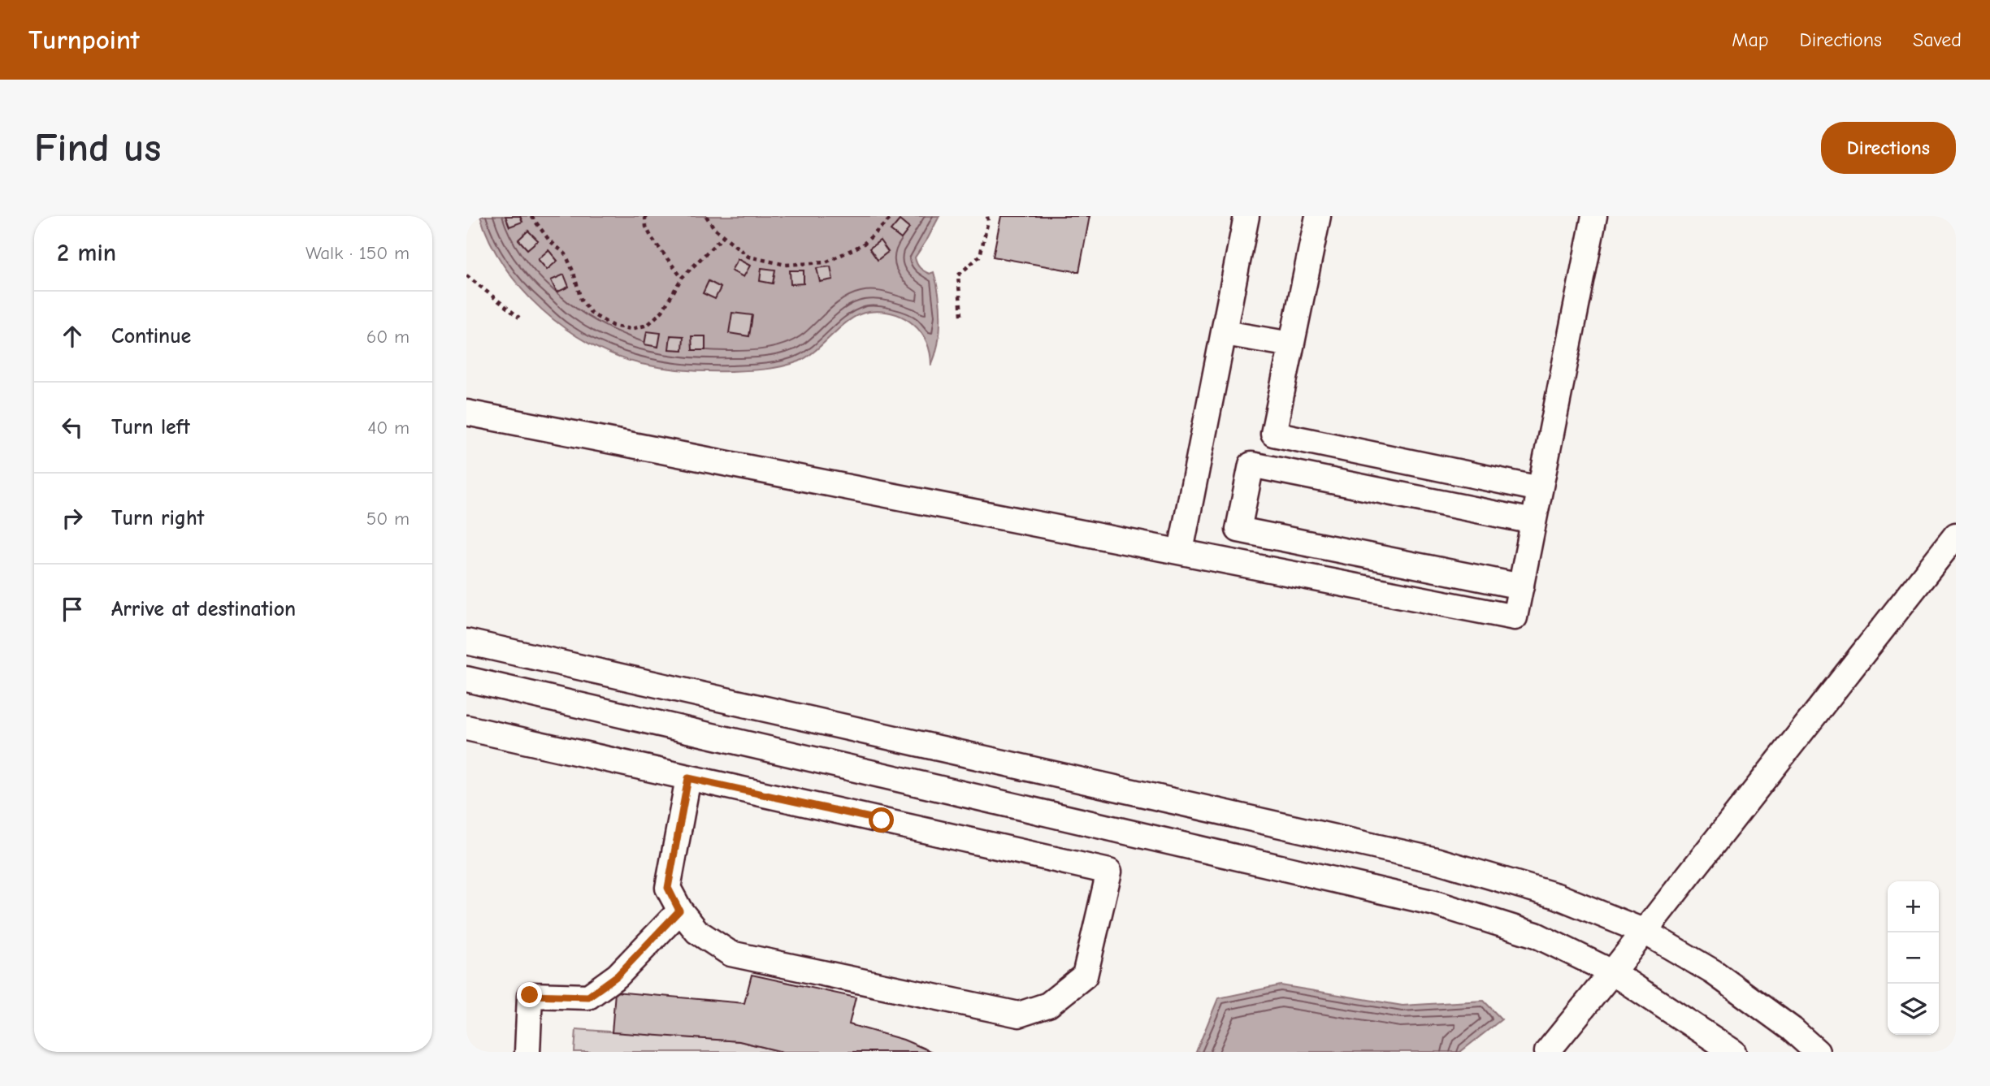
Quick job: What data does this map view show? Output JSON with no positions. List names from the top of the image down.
{
  "page": {
    "header": "Turnpoint",
    "nav": ["Map", "Directions", "Saved"],
    "buttons": "Directions",
    "title": "Find us",
    "heading": ["2 min", "Walk · 150 m"],
    "list": [
      ["Continue", "60 m"],
      ["Turn left", "40 m"],
      ["Turn right", "50 m"],
      "Arrive at destination"
    ],
    "map_buttons": ["+", "−"]
  }
}
